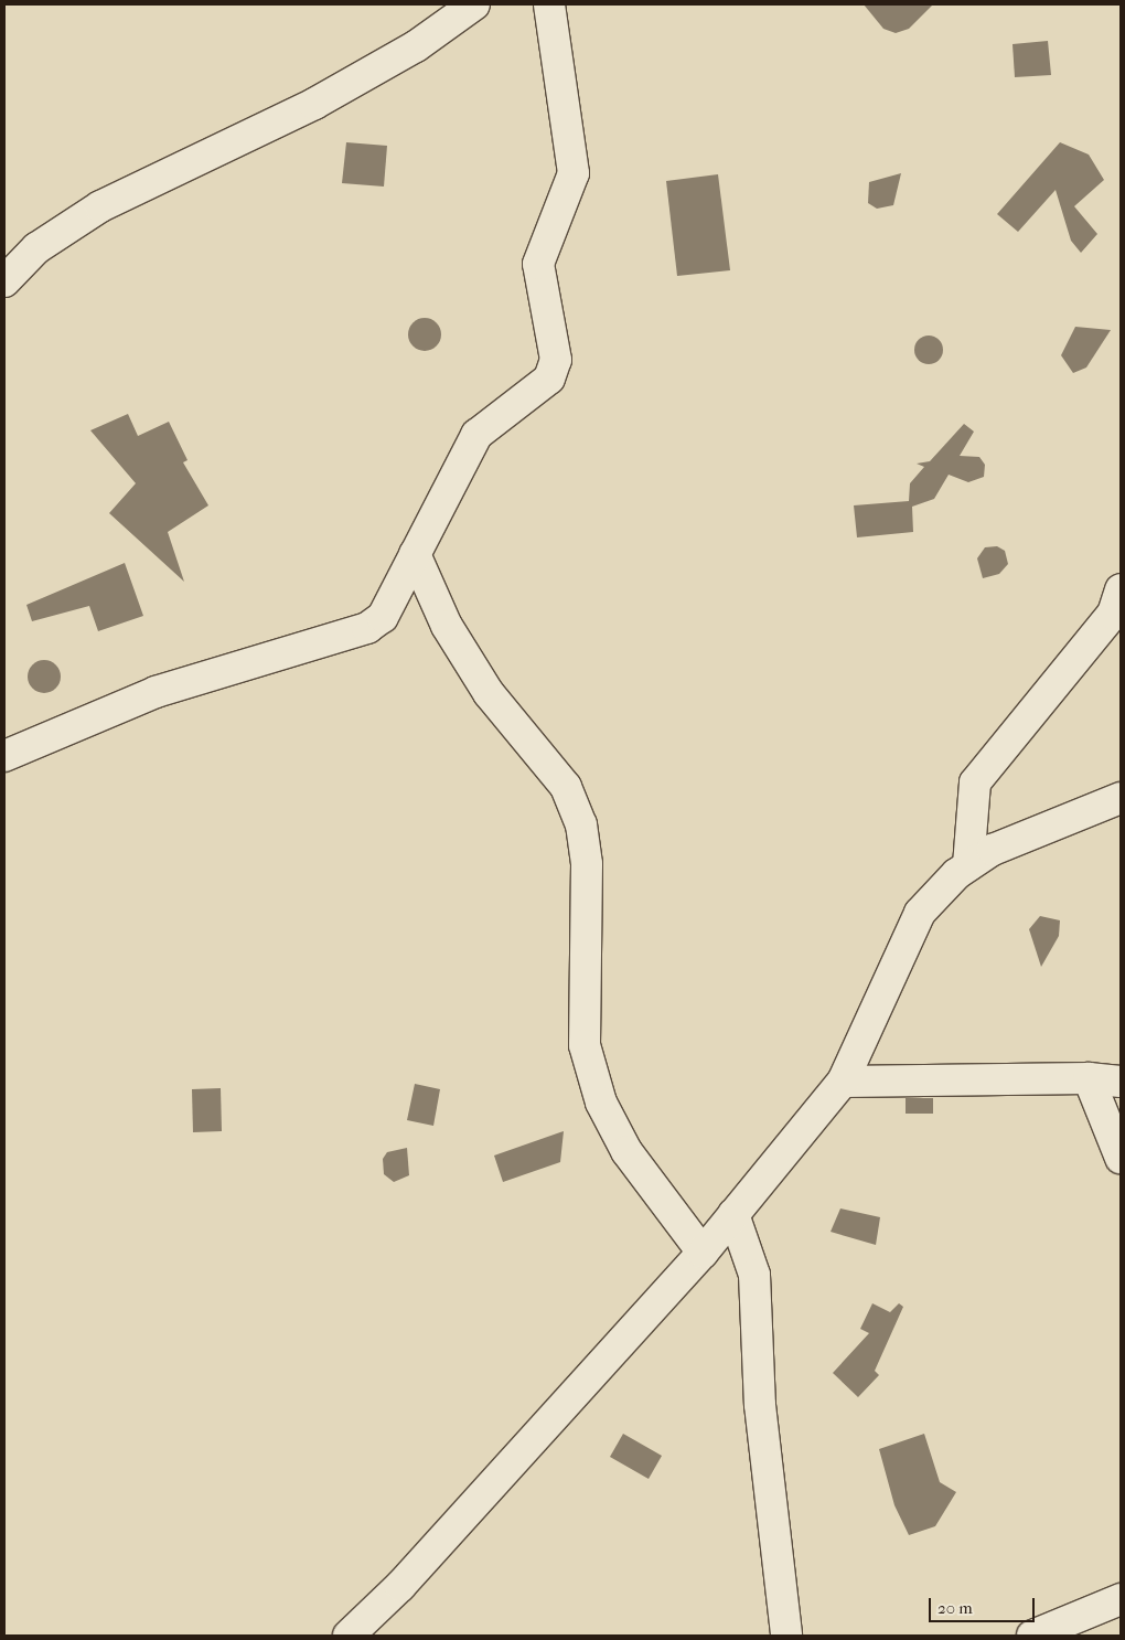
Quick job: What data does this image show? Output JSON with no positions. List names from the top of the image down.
{
  "scale_bar": "20 m"
}
